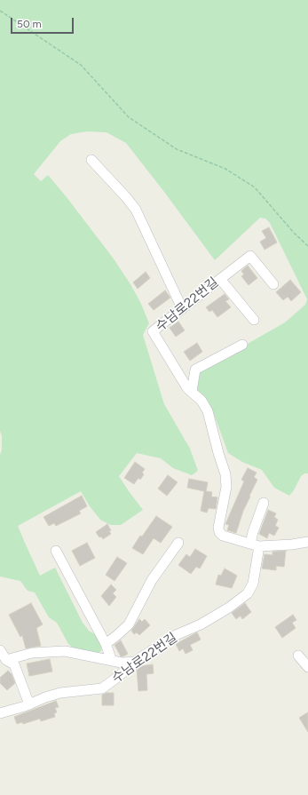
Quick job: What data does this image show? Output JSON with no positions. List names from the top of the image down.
{
  "streets": {
    "lane": ["수남로22번길"]
  },
  "scale_bar": "50 m"
}
